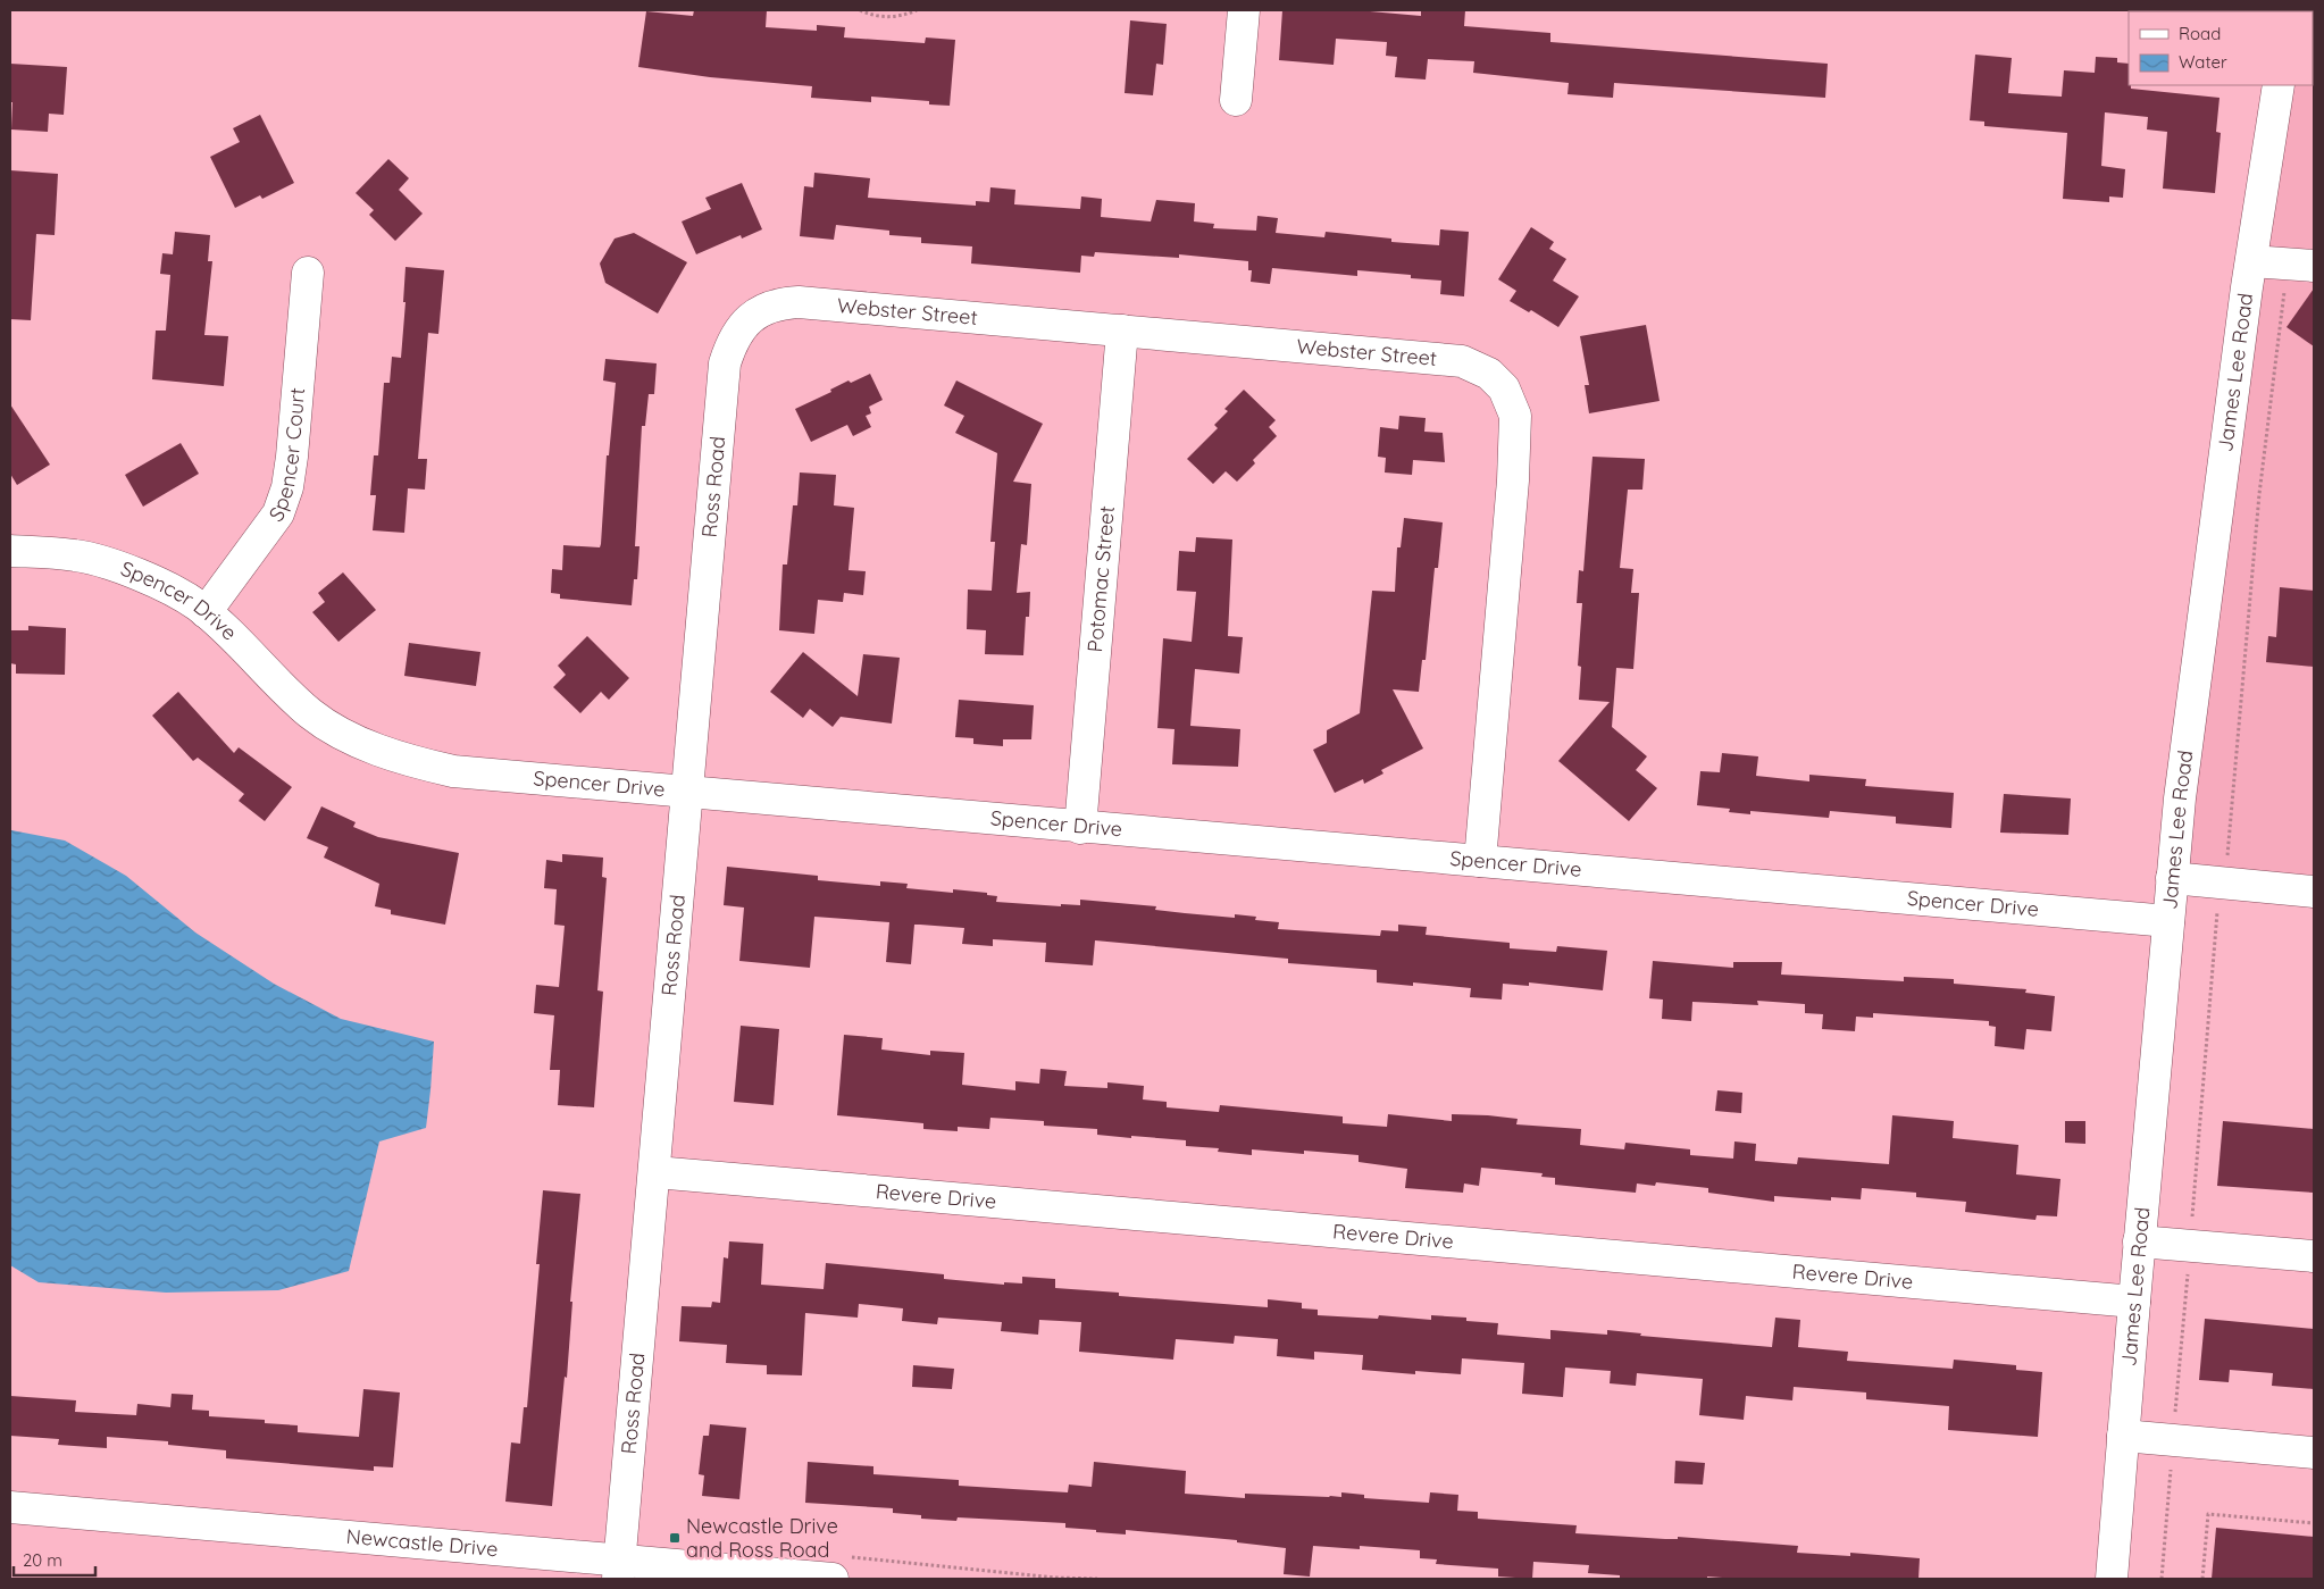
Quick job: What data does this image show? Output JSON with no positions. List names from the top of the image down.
{
  "streets": {
    "street": [
      "Webster Street",
      "James Lee Road",
      "Spencer Court",
      "Ross Road",
      "Potomac Street",
      "Spencer Drive",
      "Revere Drive",
      "Newcastle Drive"
    ]
  },
  "crossings": [
    ["Webster Street", "Ross Road"],
    ["Webster Street", "Potomac Street"],
    ["Webster Street", "Spencer Drive"],
    ["James Lee Road", "Spencer Drive"],
    ["James Lee Road", "Revere Drive"],
    ["Spencer Court", "Spencer Drive"],
    ["Ross Road", "Spencer Drive"],
    ["Ross Road", "Revere Drive"],
    ["Ross Road", "Newcastle Drive"],
    ["Potomac Street", "Spencer Drive"]
  ],
  "places": {
    "transit": ["Newcastle Drive and Ross Road"]
  },
  "legend": ["Road", "Water"],
  "scale_bar": "20 m"
}
